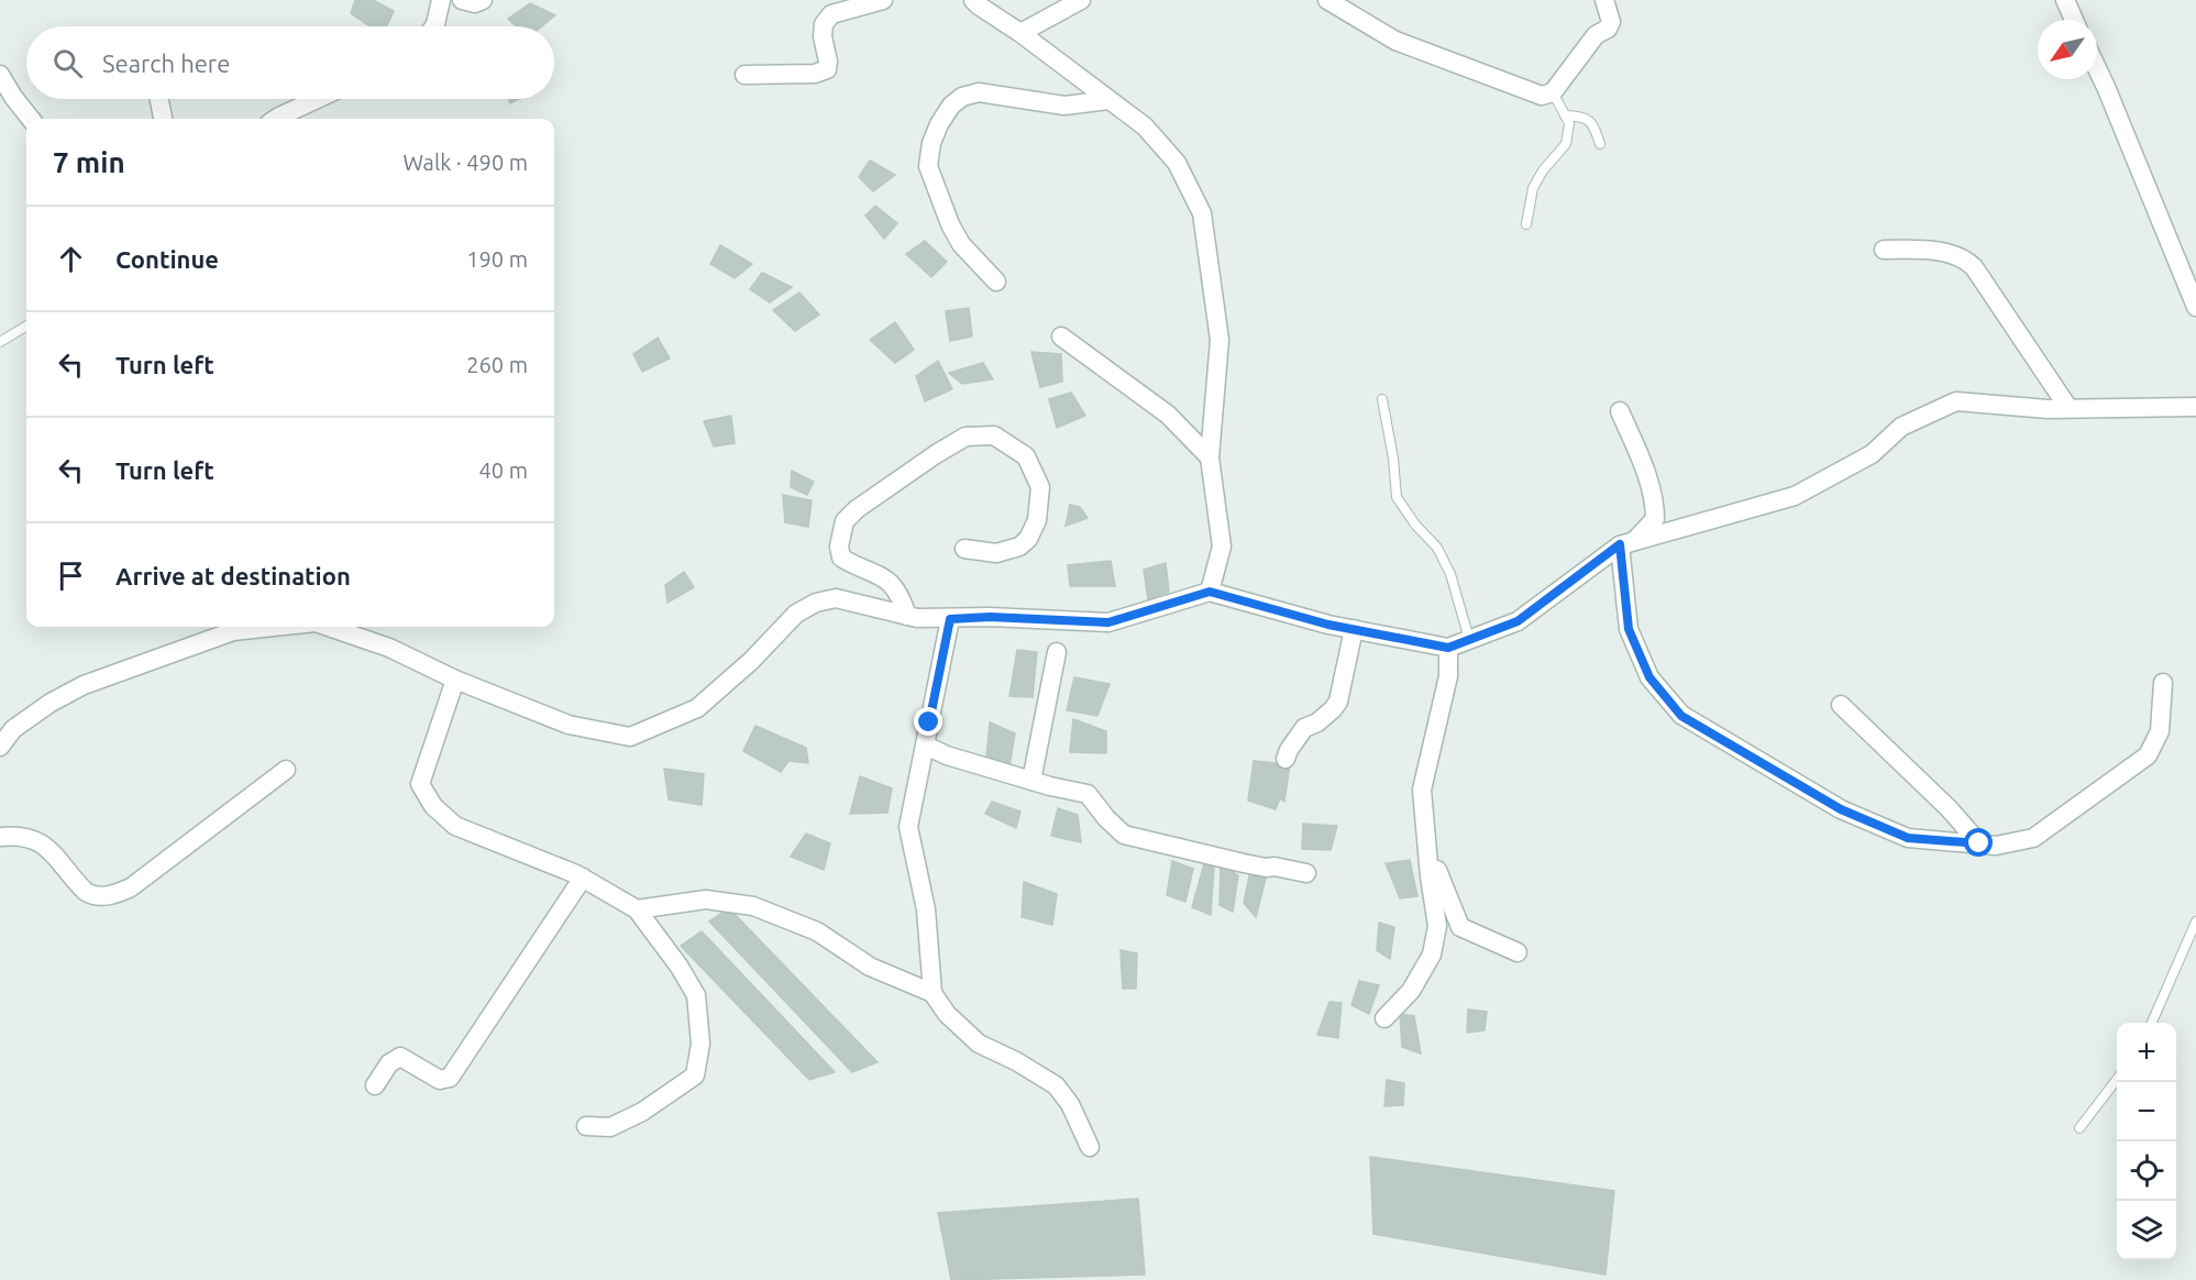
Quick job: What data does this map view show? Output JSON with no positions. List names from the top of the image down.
{
  "north": "bottom left",
  "page": {
    "search": "Search here",
    "heading": ["7 min", "Walk · 490 m"],
    "list": [
      ["Continue", "190 m"],
      ["Turn left", "260 m"],
      ["Turn left", "40 m"],
      "Arrive at destination"
    ],
    "map_buttons": ["+", "−"]
  }
}
